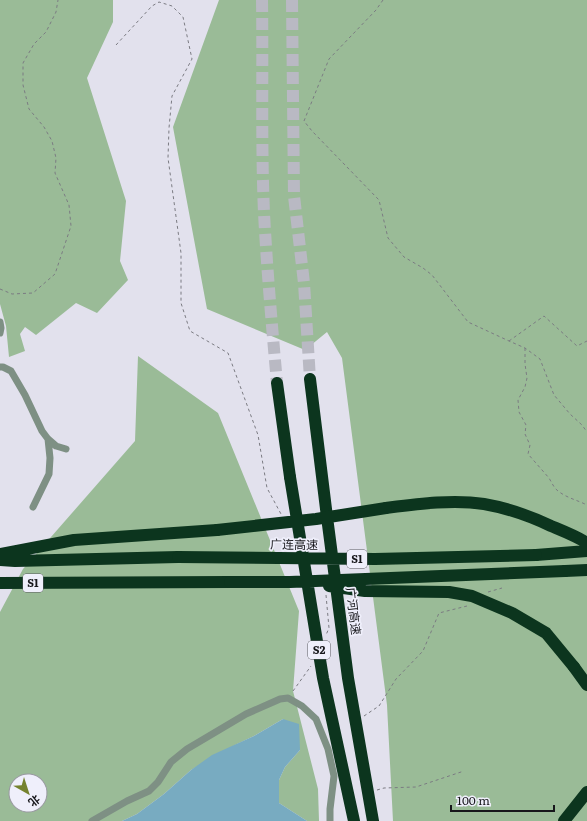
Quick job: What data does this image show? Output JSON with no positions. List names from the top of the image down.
{
  "streets": {
    "highway": [
      "广连高速",
      "S1",
      "广河高速",
      "S2"
    ]
  },
  "scale_bar": "100 m",
  "north": "bottom right"
}
